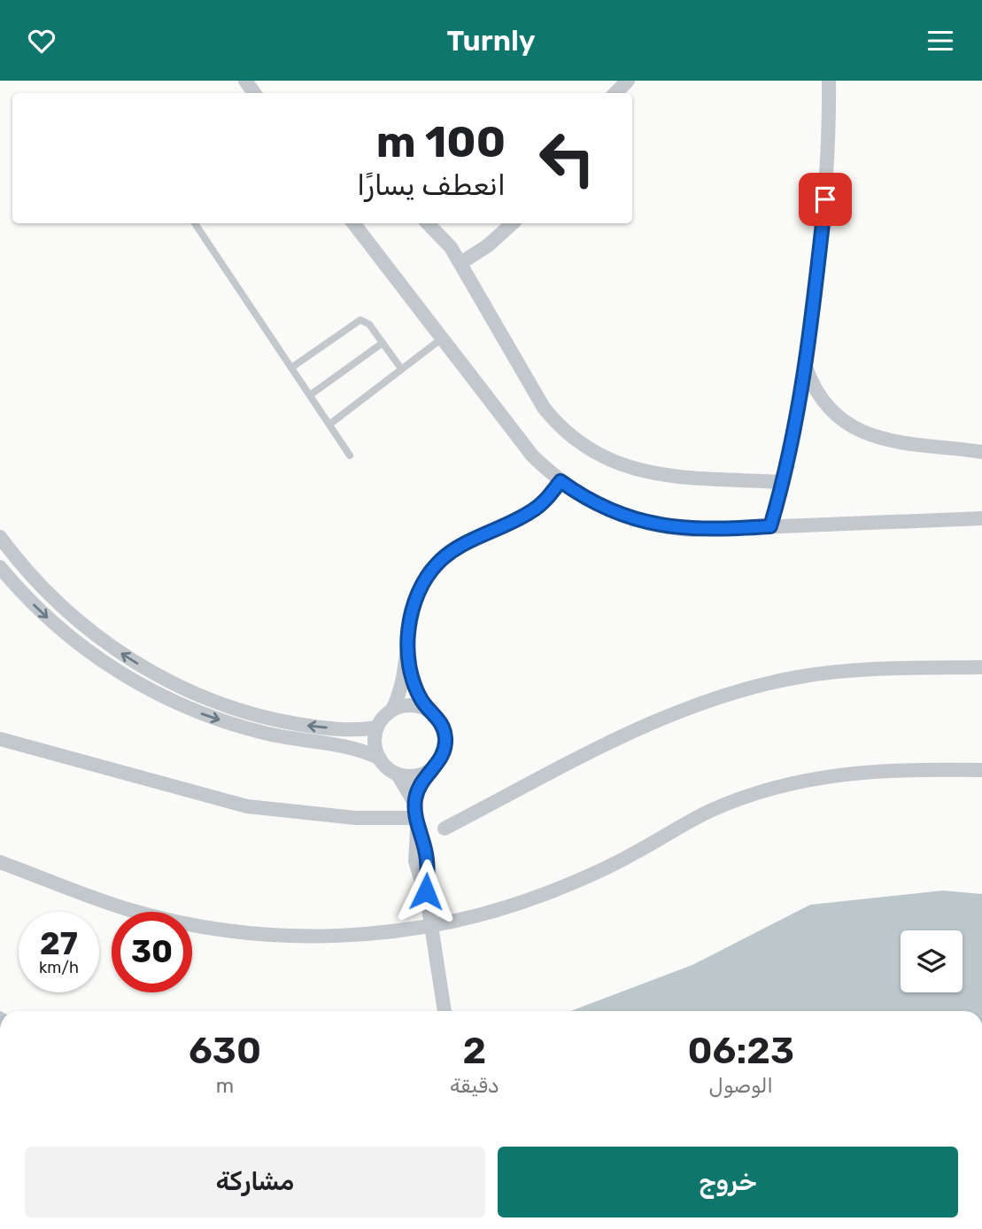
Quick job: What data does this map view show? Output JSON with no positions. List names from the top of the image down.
{
  "page": {
    "header": "Turnly",
    "turn": ["100 m", "انعطف يسارًا"],
    "speed": "27 km/h",
    "limit": "30",
    "eta": [
      "06:23",
      "الوصول",
      "2",
      "دقيقة",
      "630",
      "m"
    ],
    "buttons": ["خروج", "مشاركة"]
  }
}
